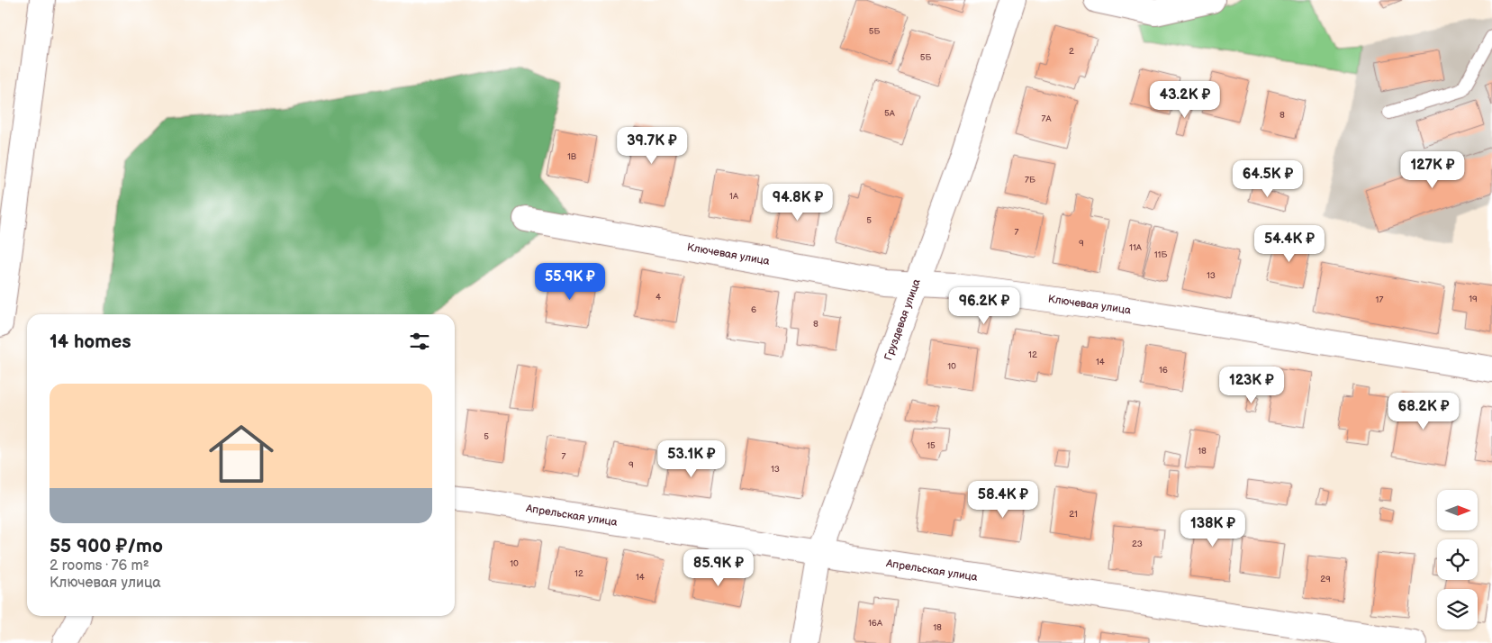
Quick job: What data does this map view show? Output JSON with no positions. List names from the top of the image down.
{
  "streets": {
    "main road": ["Ключевая улица", "Груздевая улица", "Апрельская улица"]
  },
  "crossings": [
    ["Ключевая улица", "Груздевая улица"],
    ["Груздевая улица", "Апрельская улица"]
  ],
  "house_numbers": [
    "5Б",
    "2",
    "5Б",
    "5А",
    "8",
    "7А",
    "1В",
    "7Б",
    "1А",
    "5",
    "7",
    "9",
    "11А",
    "11Б",
    "13",
    "4",
    "19",
    "17",
    "6",
    "8",
    "12",
    "14",
    "10",
    "16",
    "5",
    "15",
    "18",
    "7",
    "9",
    "13",
    "21",
    "23",
    "10",
    "12",
    "14",
    "29",
    "16А",
    "18"
  ],
  "north": "right",
  "page": {
    "price": [
      "43.2K ₽",
      "39.7K ₽",
      "127K ₽",
      "64.5K ₽",
      "94.8K ₽",
      "54.4K ₽",
      "55.9K ₽",
      "96.2K ₽",
      "123K ₽",
      "68.2K ₽",
      "53.1K ₽",
      "58.4K ₽",
      "138K ₽",
      "85.9K ₽"
    ],
    "heading": "14 homes",
    "list": [
      {
        "name": "55 900 ₽/mo",
        "note": "2 rooms · 76 m² · Ключевая улица"
      }
    ]
  }
}
